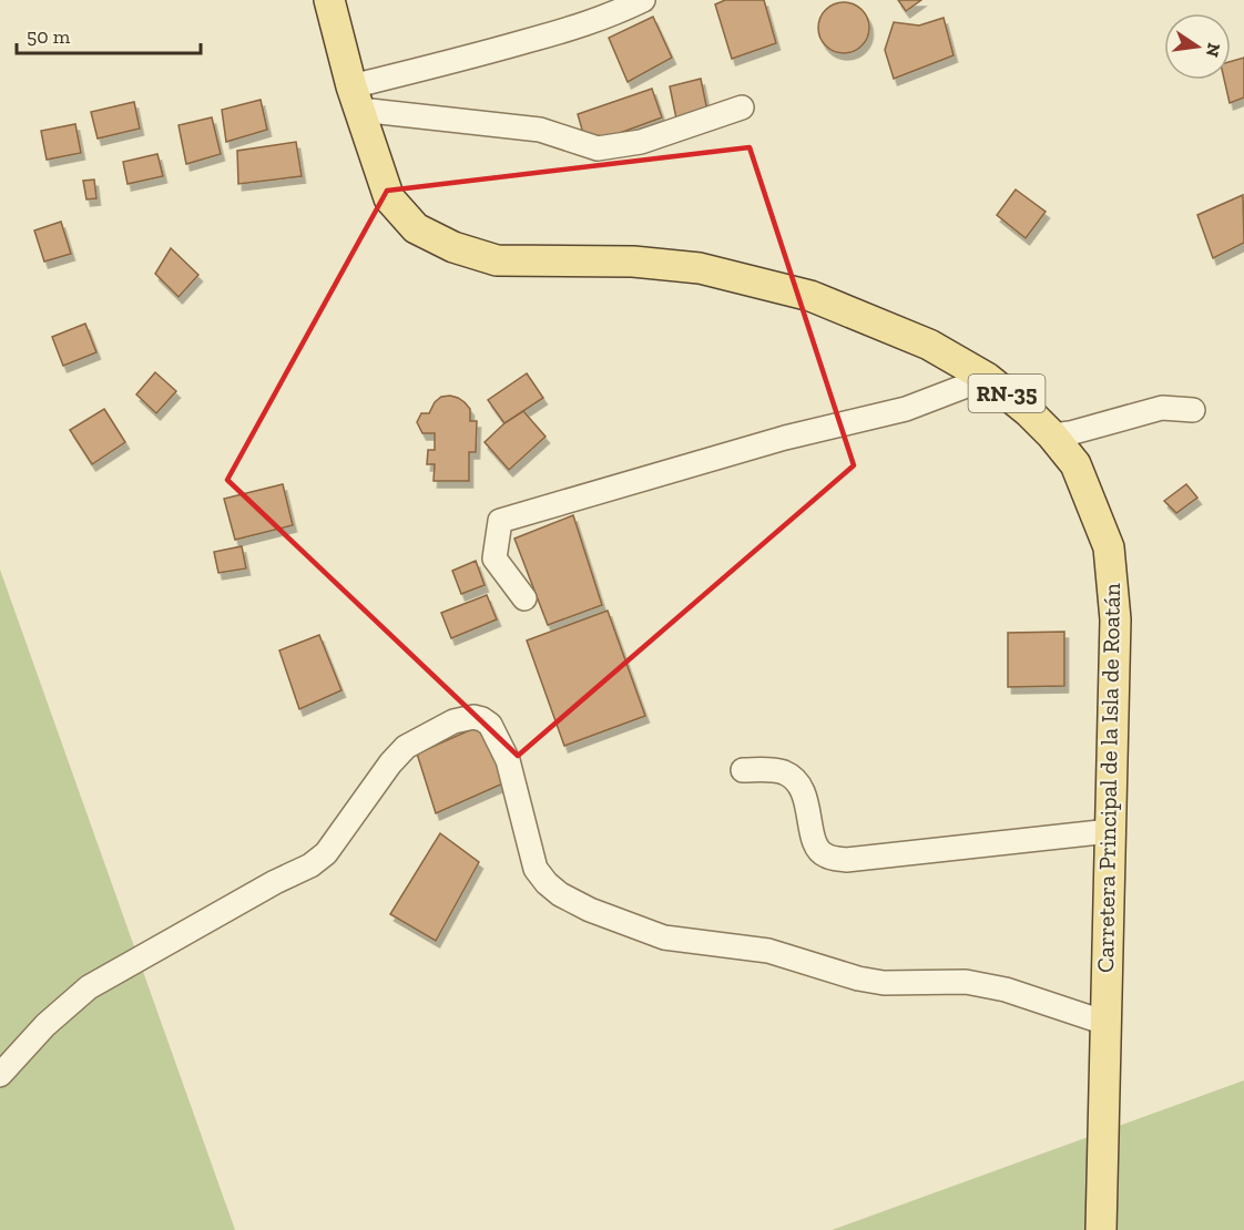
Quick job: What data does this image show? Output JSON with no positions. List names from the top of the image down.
{
  "streets": {
    "main road": ["RN-35", "Carretera Principal de la Isla de Roatán"]
  },
  "scale_bar": "50 m",
  "north": "right"
}
